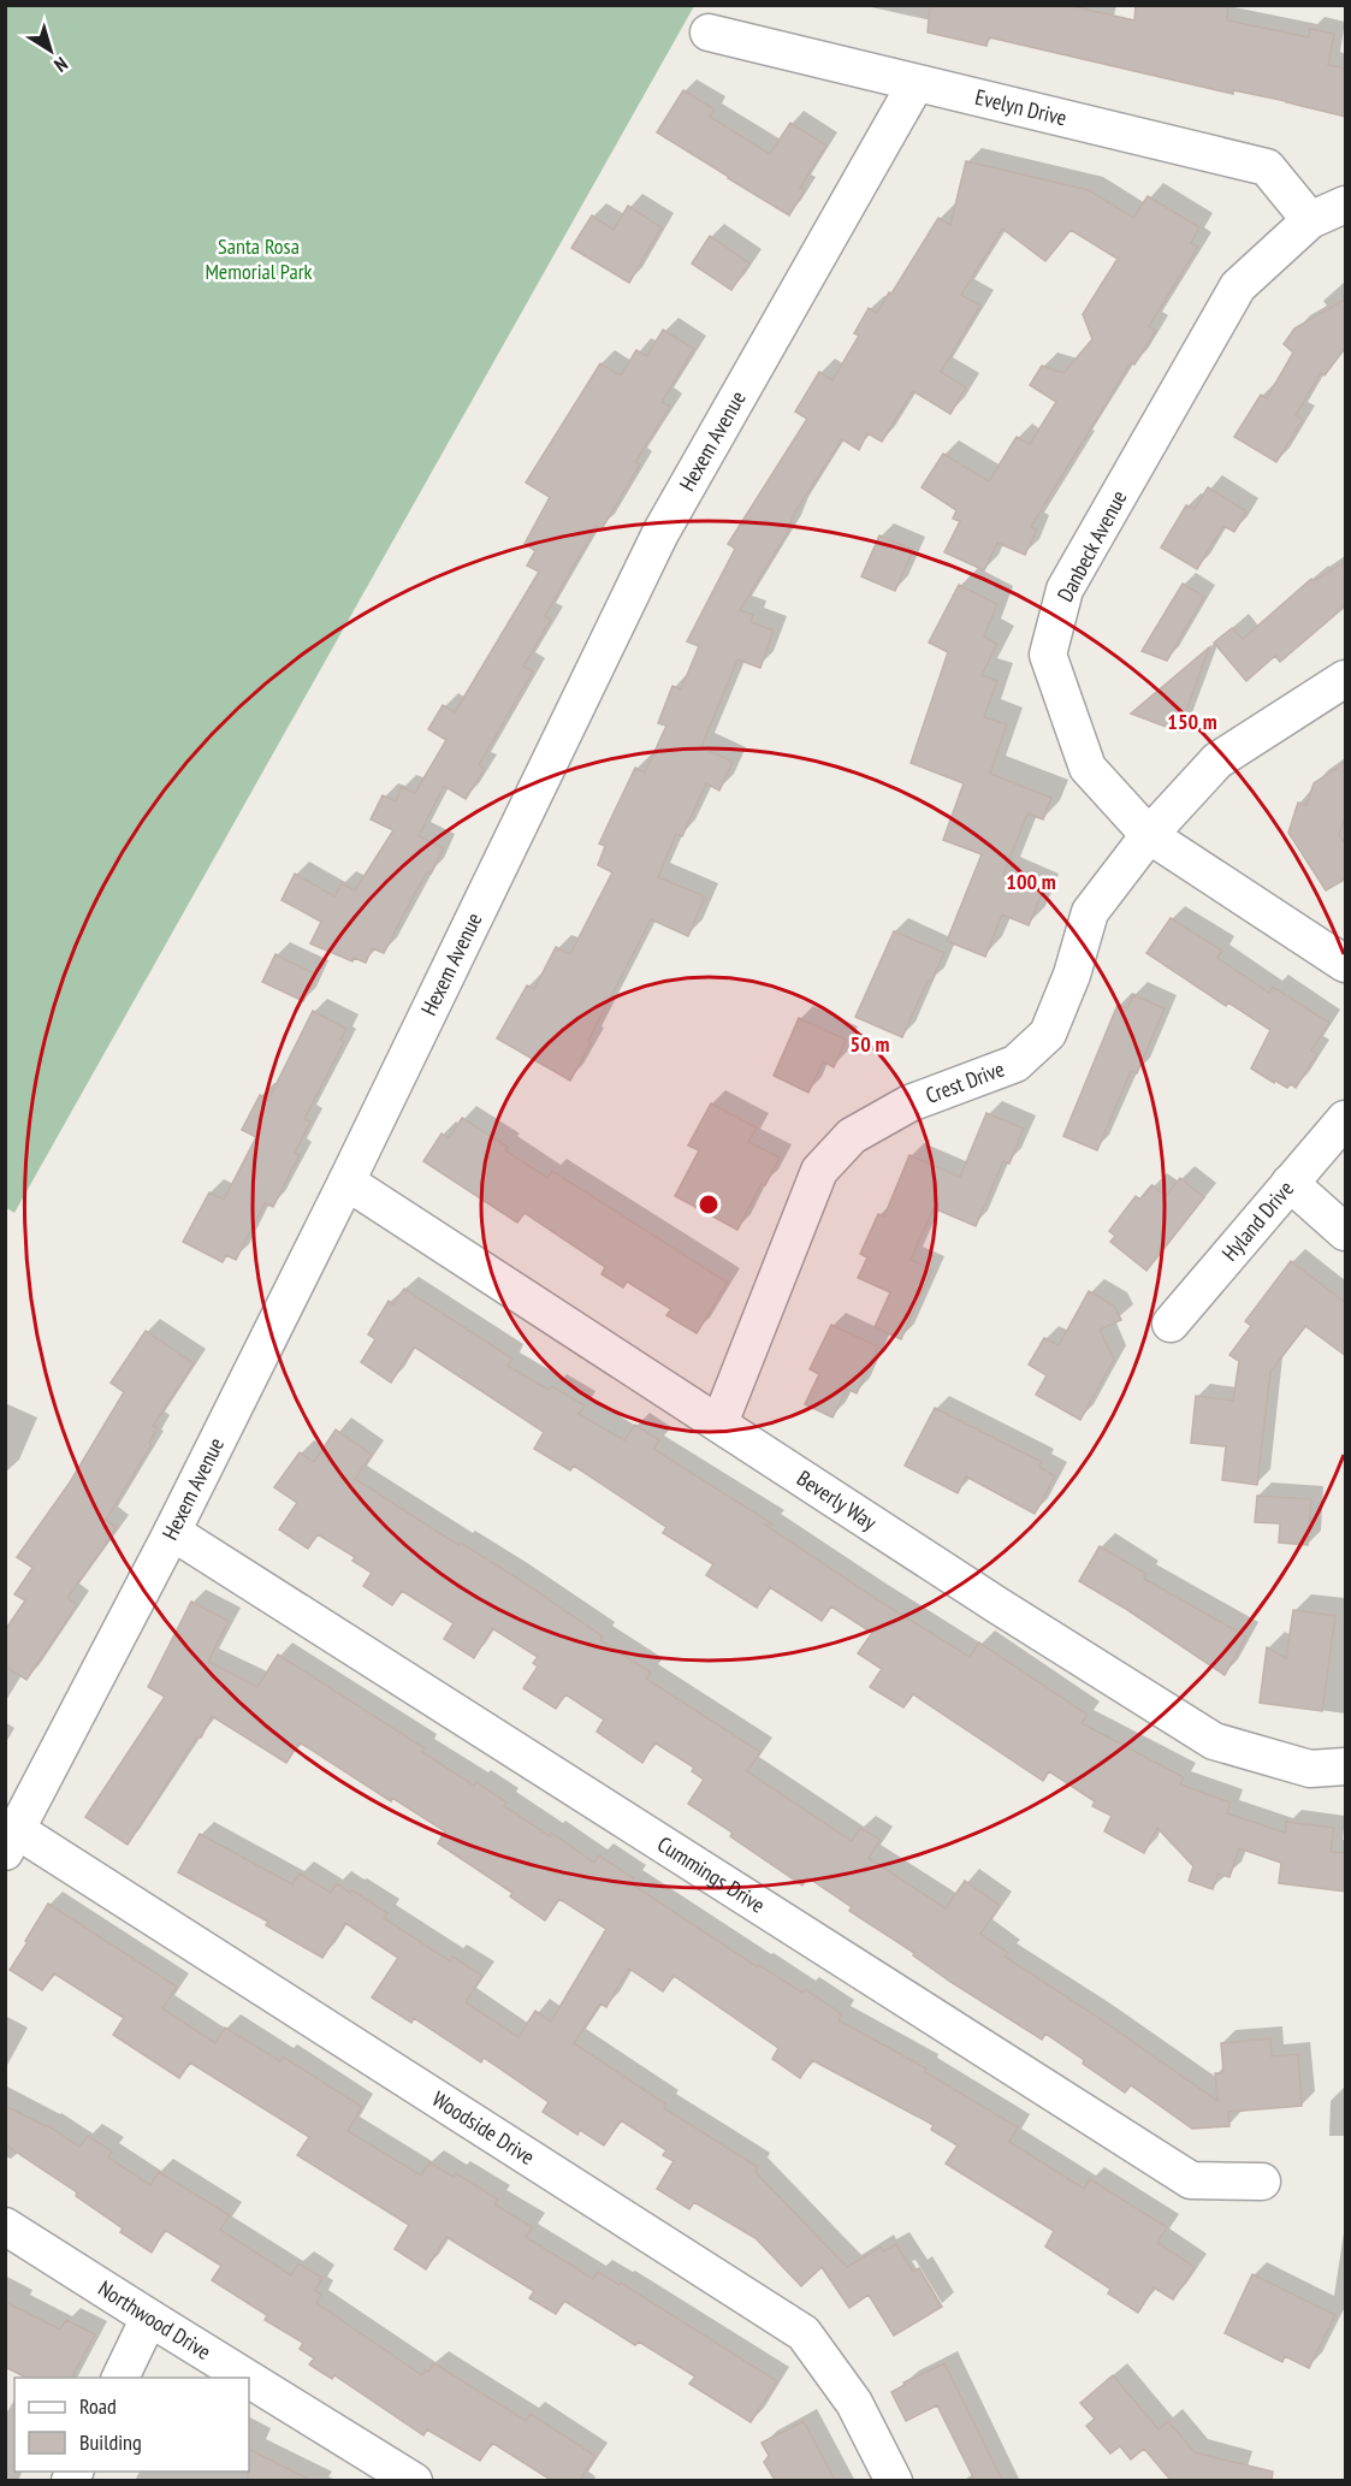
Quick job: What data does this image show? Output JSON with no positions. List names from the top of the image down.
{
  "streets": {
    "street": [
      "Evelyn Drive",
      "Hexem Avenue",
      "Danbeck Avenue",
      "Crest Drive",
      "Hyland Drive",
      "Beverly Way",
      "Cummings Drive",
      "Woodside Drive",
      "Northwood Drive"
    ]
  },
  "crossings": [
    ["Evelyn Drive", "Hexem Avenue"],
    ["Evelyn Drive", "Danbeck Avenue"],
    ["Hexem Avenue", "Beverly Way"],
    ["Hexem Avenue", "Cummings Drive"],
    ["Hexem Avenue", "Woodside Drive"],
    ["Danbeck Avenue", "Crest Drive"],
    ["Crest Drive", "Beverly Way"]
  ],
  "parks": ["Santa Rosa Memorial Park"],
  "legend": ["Road", "Building"],
  "north": "bottom right",
  "rings": ["150 m", "100 m", "50 m"]
}
